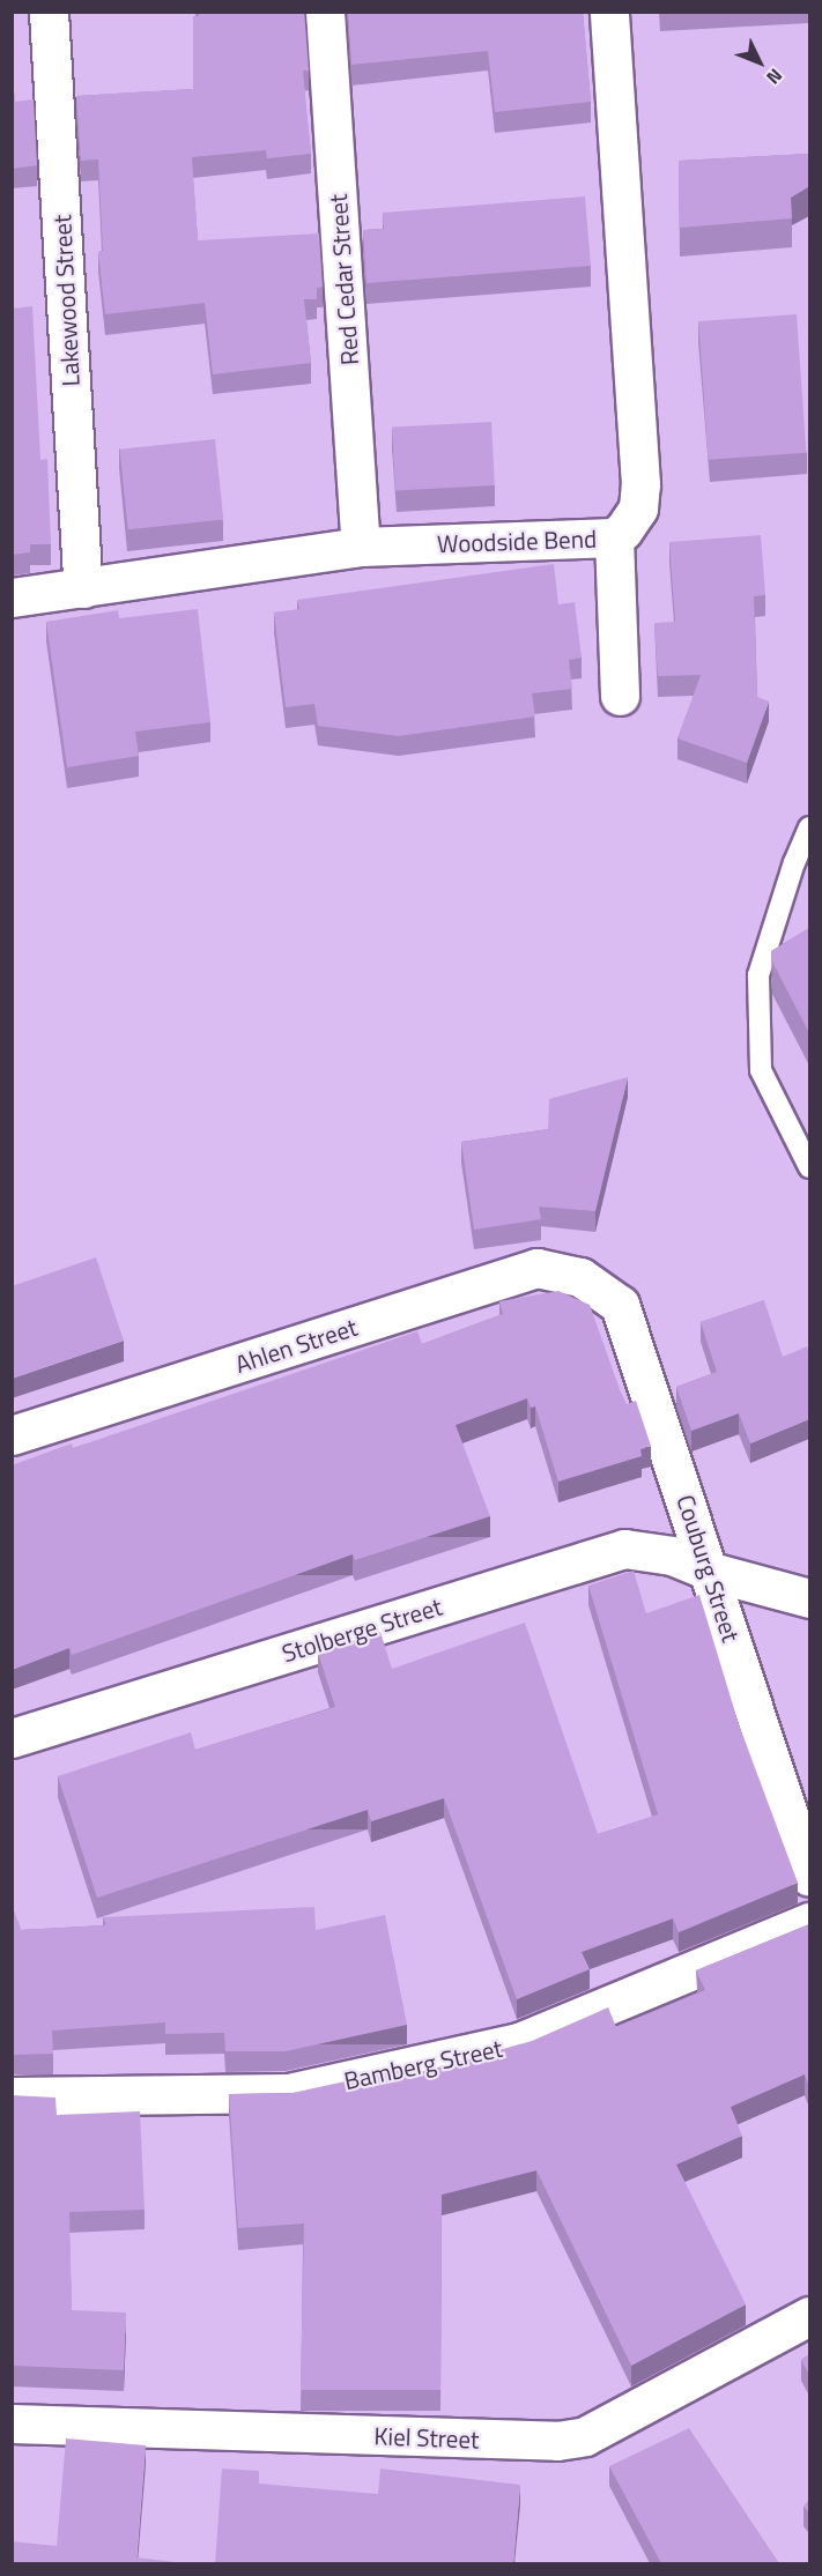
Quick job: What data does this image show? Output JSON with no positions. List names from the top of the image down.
{
  "streets": {
    "street": [
      "Red Cedar Street",
      "Lakewood Street",
      "Woodside Bend",
      "Ahlen Street",
      "Couburg Street",
      "Stolberge Street",
      "Bamberg Street",
      "Kiel Street"
    ]
  },
  "crossings": [
    ["Red Cedar Street", "Woodside Bend"],
    ["Lakewood Street", "Woodside Bend"],
    ["Ahlen Street", "Couburg Street"],
    ["Couburg Street", "Stolberge Street"]
  ],
  "north": "bottom right"
}
